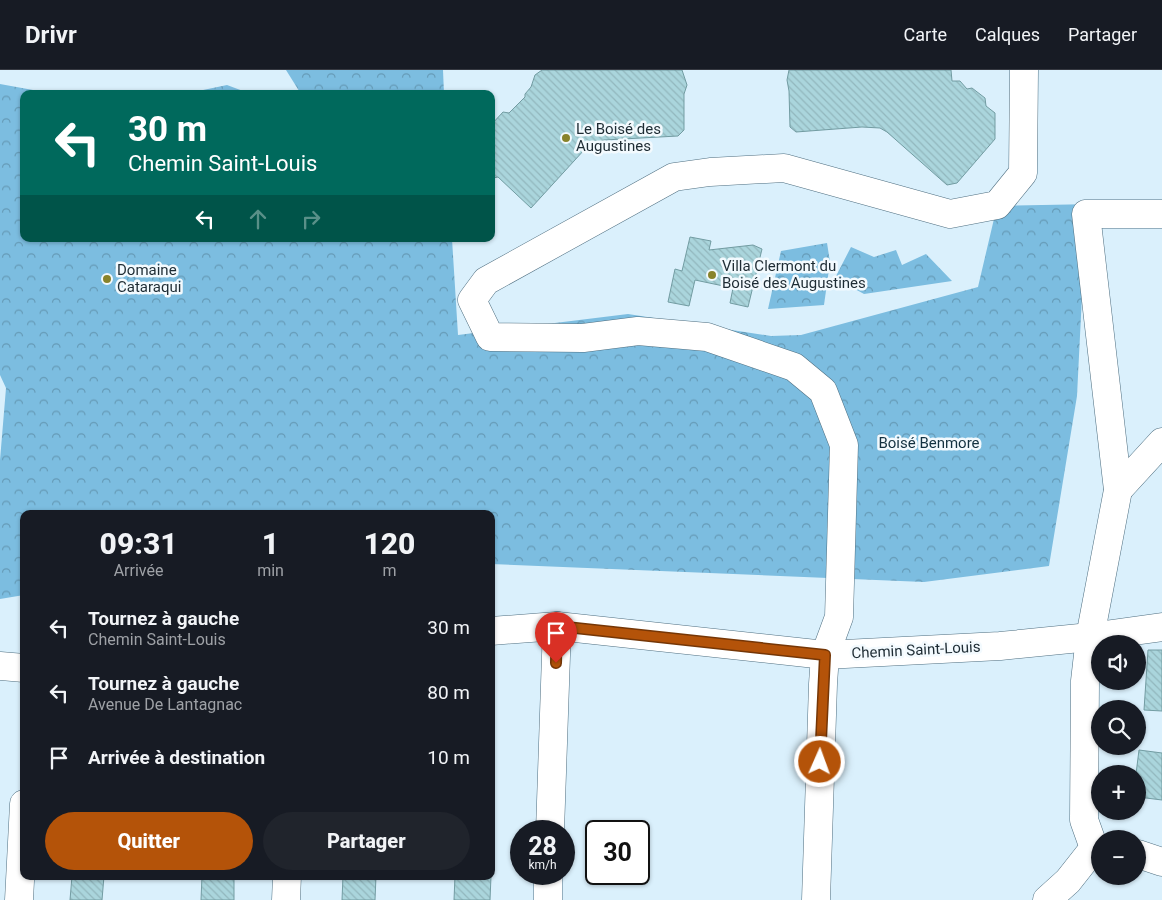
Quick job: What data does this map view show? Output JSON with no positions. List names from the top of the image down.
{
  "streets": {
    "street": ["Chemin Saint-Louis"]
  },
  "parks": ["Boisé Benmore"],
  "places": ["Le Boisé des Augustines", "Villa Clermont du Boisé des Augustines", "Domaine Cataraqui"],
  "page": {
    "header": "Drivr",
    "nav": ["Carte", "Calques", "Partager"],
    "turn": ["30 m", "Chemin Saint-Louis"],
    "eta": [
      "09:31",
      "Arrivée",
      "1",
      "min",
      "120",
      "m"
    ],
    "list": [
      {
        "name": "Tournez à gauche",
        "note": "Chemin Saint-Louis",
        "value": "30 m"
      },
      {
        "name": "Tournez à gauche",
        "note": "Avenue De Lantagnac",
        "value": "80 m"
      },
      {
        "name": "Arrivée à destination",
        "value": "10 m"
      }
    ],
    "map_buttons": ["+", "−"],
    "buttons": ["Quitter", "Partager"],
    "speed": "28 km/h",
    "limit": "30"
  }
}
